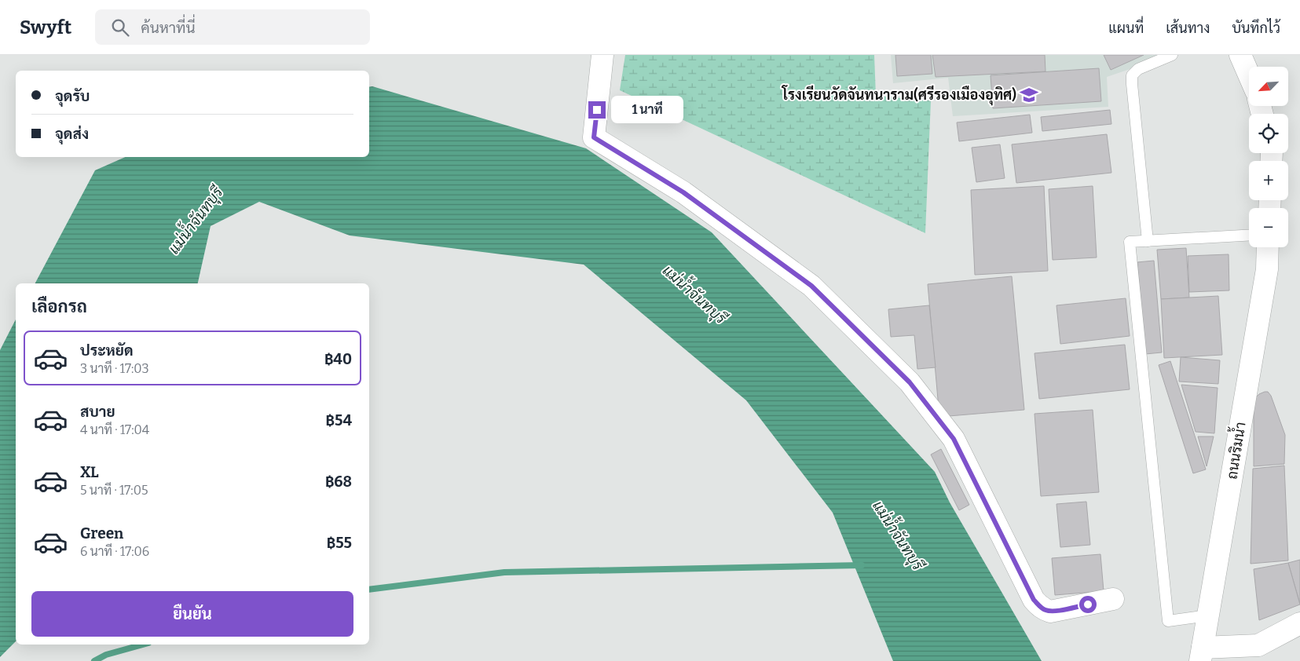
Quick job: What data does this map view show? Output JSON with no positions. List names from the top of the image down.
{
  "streets": {
    "street": ["ถนนริมน้ำ"]
  },
  "water": ["แม่น้ำจันทบุรี"],
  "places": {
    "school or university": ["โรงเรียนวัดจันทนาราม(ศรีรองเมืองอุทิศ)"]
  },
  "north": "bottom left",
  "page": {
    "header": "Swyft",
    "search": "ค้นหาที่นี่",
    "nav": ["แผนที่", "เส้นทาง", "บันทึกไว้"],
    "map_buttons": ["+", "−"],
    "banner": ["จุดรับ", "จุดส่ง"],
    "bubble": "1 นาที",
    "heading": "เลือกรถ",
    "list": [
      {
        "name": "ประหยัด",
        "note": "3 นาที · 17:03",
        "value": "฿40"
      },
      {
        "name": "สบาย",
        "note": "4 นาที · 17:04",
        "value": "฿54"
      },
      {
        "name": "XL",
        "note": "5 นาที · 17:05",
        "value": "฿68"
      },
      {
        "name": "Green",
        "note": "6 นาที · 17:06",
        "value": "฿55"
      }
    ],
    "buttons": "ยืนยัน"
  }
}
